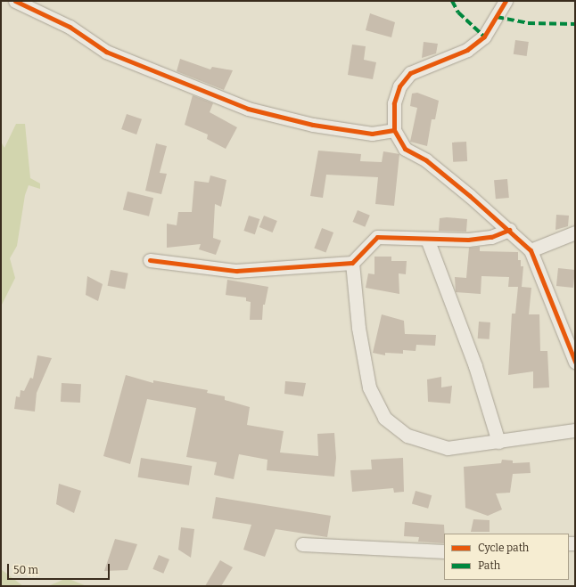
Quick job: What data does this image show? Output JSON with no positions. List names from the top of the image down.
{
  "legend": ["Cycle path", "Path"],
  "scale_bar": "50 m"
}
